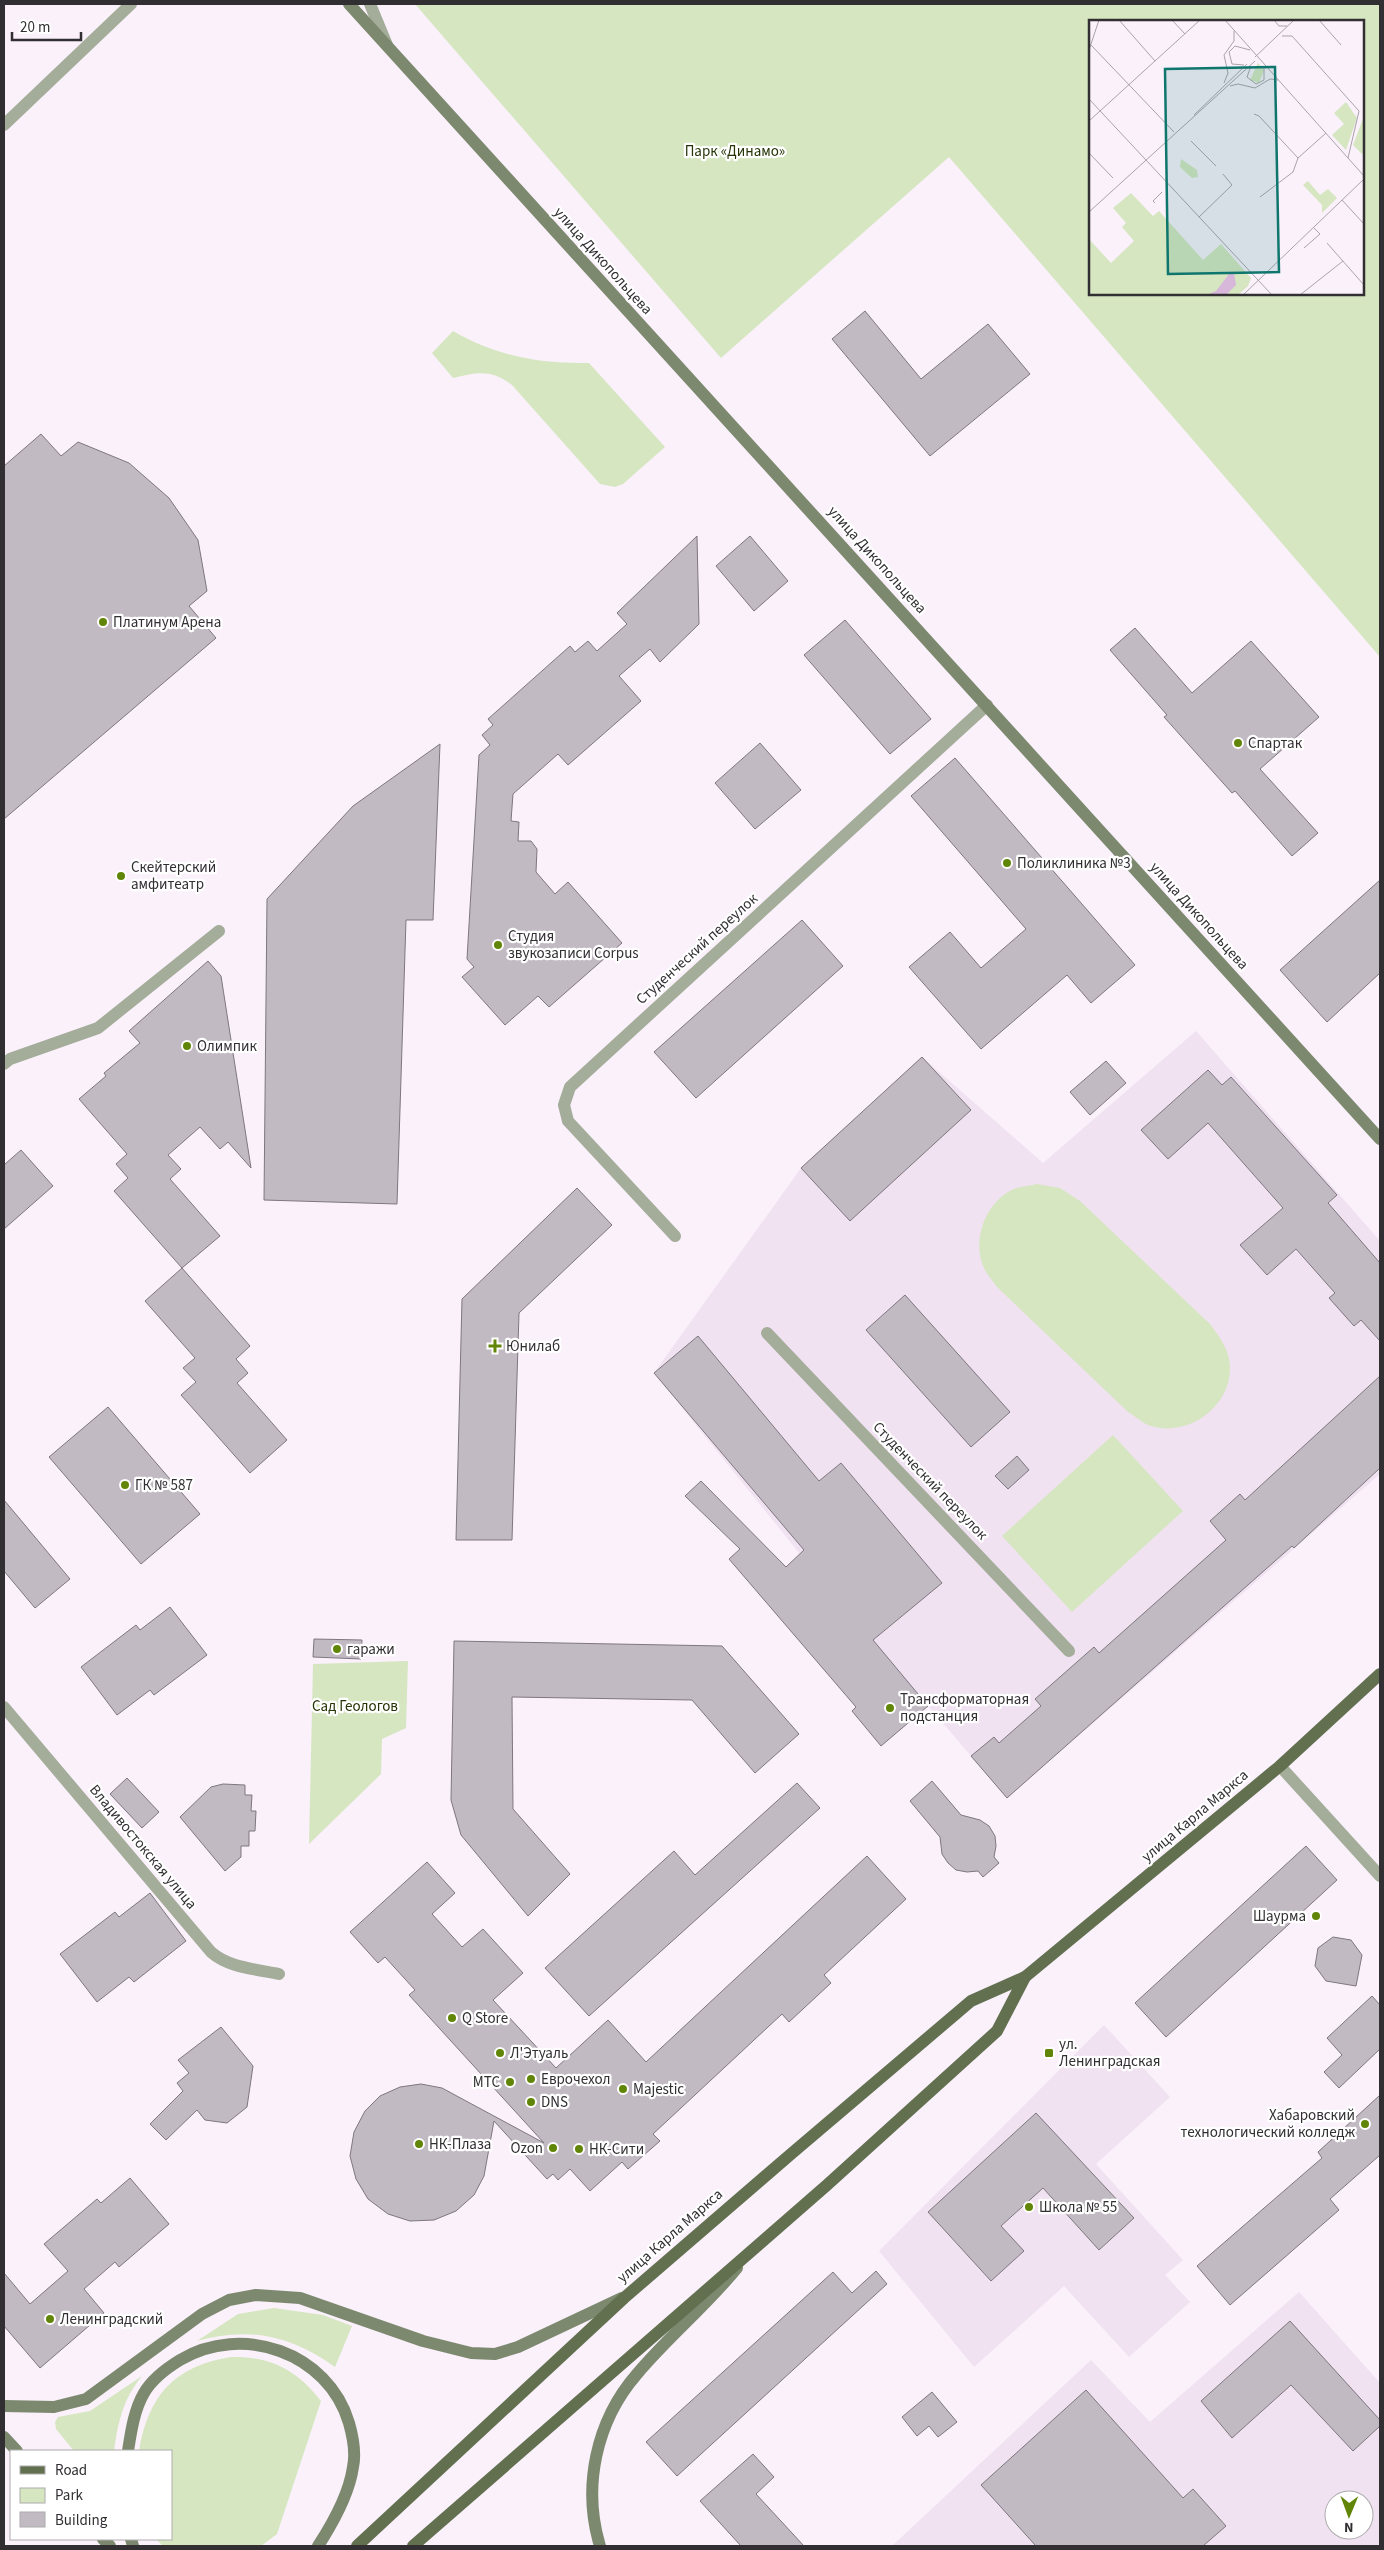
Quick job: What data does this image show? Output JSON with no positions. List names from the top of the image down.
{
  "streets": {
    "main road": ["улица Дикопольцева", "улица Карла Маркса"],
    "street": ["Студенческий переулок", "Владивостокская улица"]
  },
  "crossings": [
    ["улица Дикопольцева", "Студенческий переулок"]
  ],
  "parks": ["Парк «Динамо»", "Сад Геологов"],
  "places": {
    "other": [
      "Платинум Арена",
      "Спартак",
      "Поликлиника №3",
      "Скейтерский амфитеатр",
      "Студия звукозаписи Corpus",
      "Олимпик",
      "ГК № 587",
      "гаражи",
      "Трансформаторная подстанция",
      "Шаурма",
      "Q Store",
      "Л'Этуаль",
      "Еврочехол",
      "МТС",
      "Majestic",
      "DNS",
      "Хабаровский технологический колледж",
      "НК-Плаза",
      "Ozon",
      "НК-Сити",
      "Школа № 55",
      "Ленинградский"
    ],
    "health": ["Юнилаб"],
    "transit": ["ул. Ленинградская"]
  },
  "legend": ["Road", "Park", "Building"],
  "scale_bar": "20 m",
  "north": "bottom"
}
